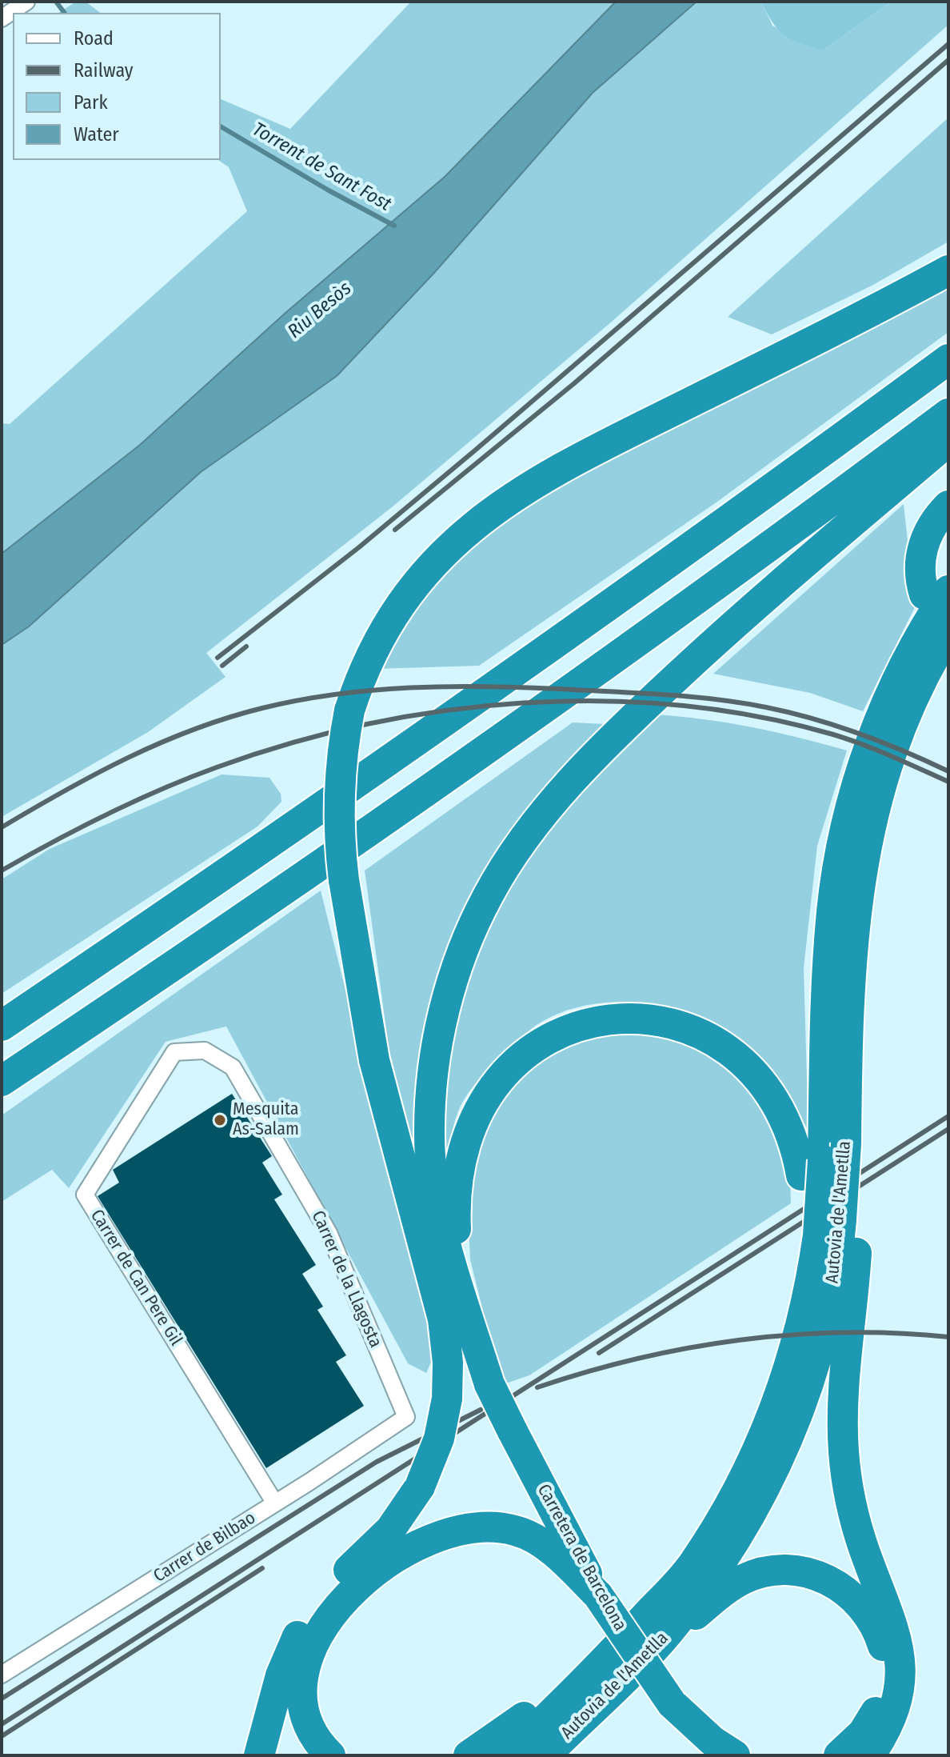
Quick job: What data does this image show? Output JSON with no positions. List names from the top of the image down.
{
  "streets": {
    "highway": ["Autovia de l'Ametlla", "Carretera de Barcelona"],
    "street": ["Carrer de Can Pere Gil", "Carrer de la Llagosta", "Carrer de Bilbao"]
  },
  "crossings": [
    ["Carrer de Can Pere Gil", "Carrer de la Llagosta"],
    ["Carrer de Can Pere Gil", "Carrer de Bilbao"],
    ["Carrer de la Llagosta", "Carrer de Bilbao"]
  ],
  "water": ["Torrent de Sant Fost", "Riu Besòs"],
  "places": ["Mesquita As-Salam"],
  "legend": [
    "Road",
    "Railway",
    "Park",
    "Water"
  ]
}
